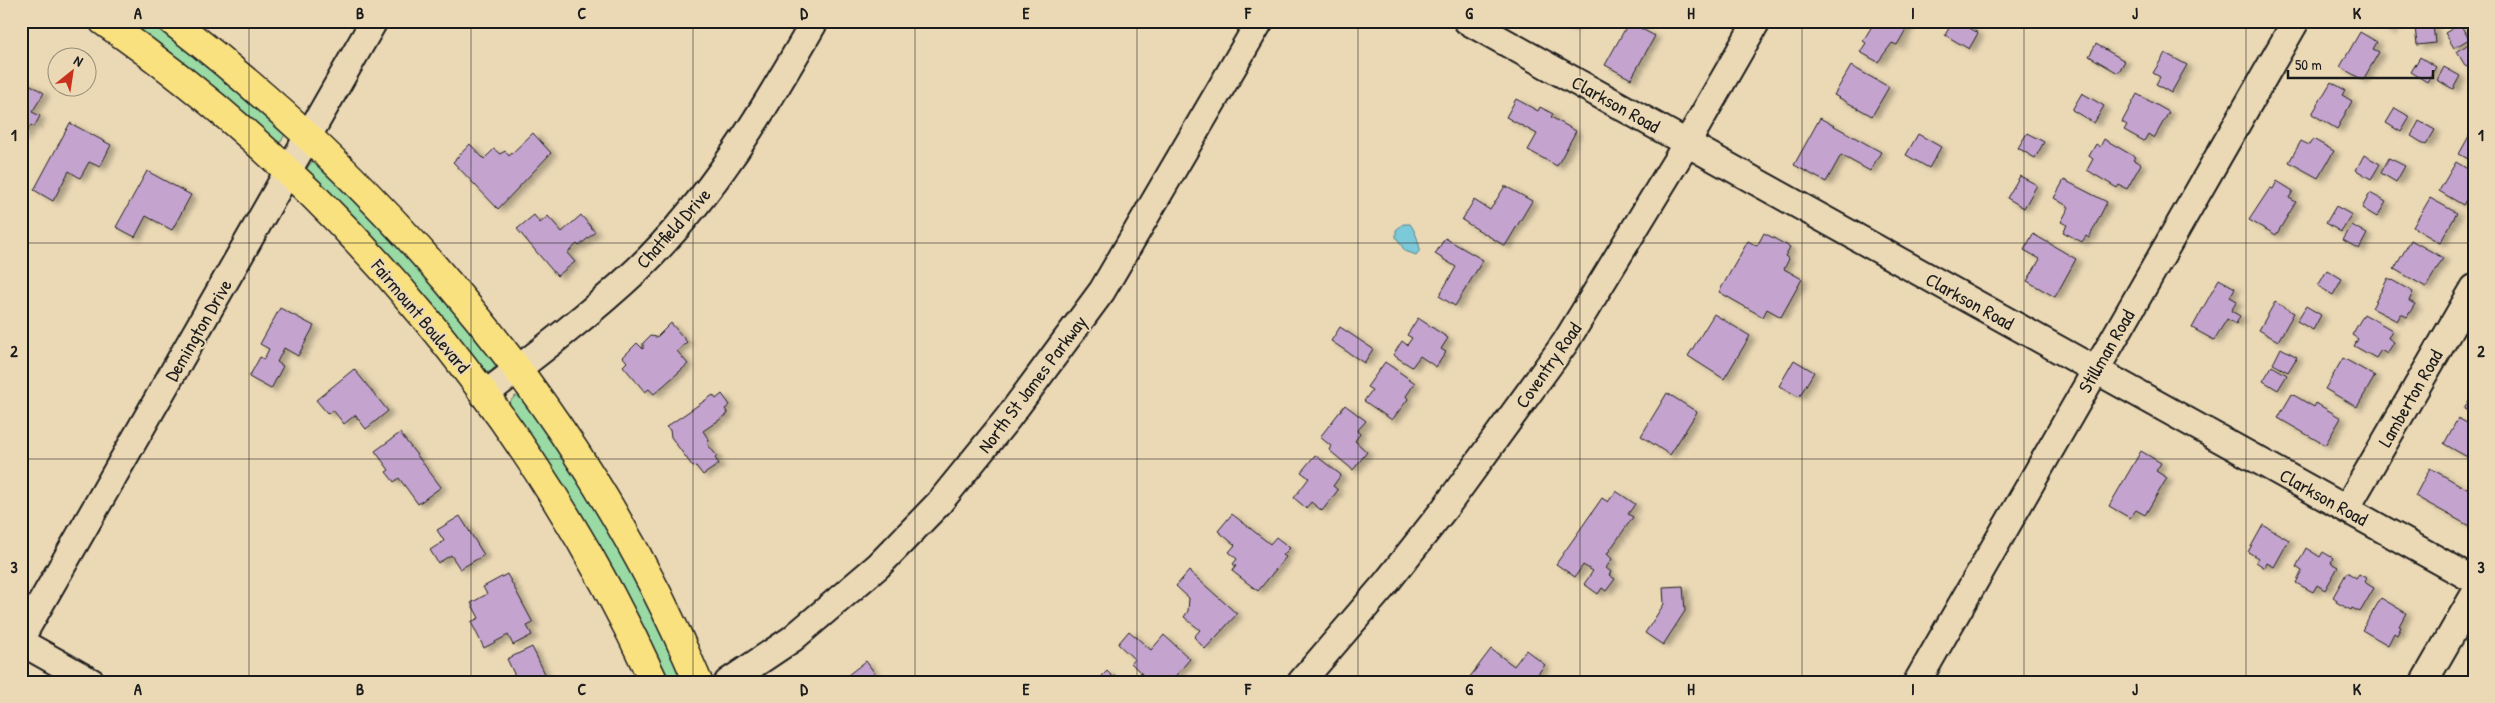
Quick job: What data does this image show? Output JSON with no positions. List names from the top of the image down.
{
  "streets": {
    "main road": ["Fairmount Boulevard"],
    "street": [
      "Clarkson Road",
      "Chatfield Drive",
      "Demington Drive",
      "Stillman Road",
      "Coventry Road",
      "North St James Parkway",
      "Lamberton Road"
    ]
  },
  "crossings": [
    ["Clarkson Road", "Stillman Road"],
    ["Clarkson Road", "Coventry Road"],
    ["Clarkson Road", "Lamberton Road"],
    ["Chatfield Drive", "Fairmount Boulevard"],
    ["Fairmount Boulevard", "Demington Drive"]
  ],
  "scale_bar": "50 m",
  "north": "top right",
  "grid": {
    "columns": [
      "A",
      "B",
      "C",
      "D",
      "E",
      "F",
      "G",
      "H",
      "I",
      "J",
      "K"
    ],
    "rows": ["1", "2", "3"]
  }
}
